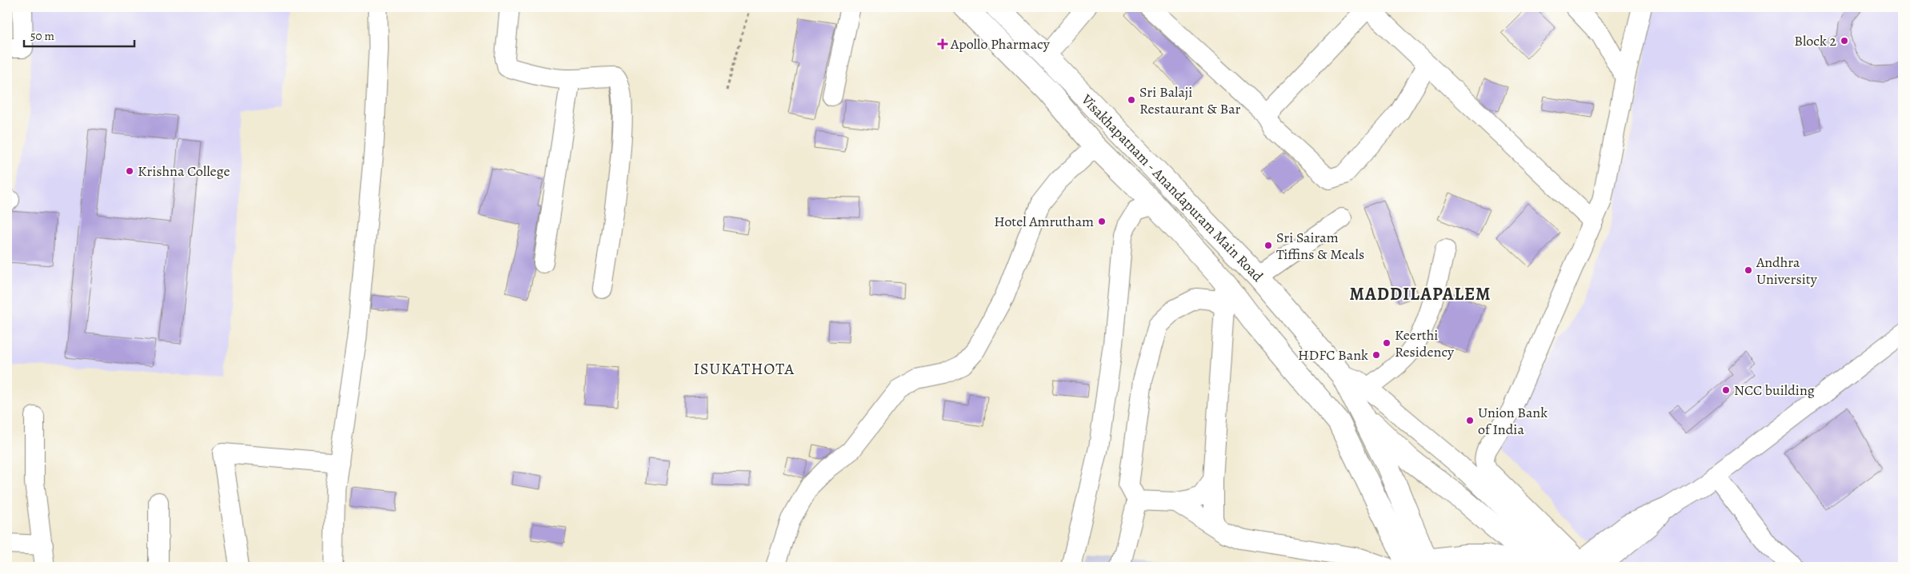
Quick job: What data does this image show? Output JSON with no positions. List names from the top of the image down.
{
  "streets": {
    "main road": ["Visakhapatnam - Anandapuram Main Road"]
  },
  "districts": ["MADDILAPALEM", "ISUKATHOTA"],
  "places": {
    "other": [
      "Block 2",
      "Sri Balaji Restaurant & Bar",
      "Krishna College",
      "Hotel Amrutham",
      "Sri Sairam Tiffins & Meals",
      "Andhra University",
      "Keerthi Residency",
      "HDFC Bank",
      "NCC building",
      "Union Bank of India"
    ],
    "health": ["Apollo Pharmacy"]
  },
  "scale_bar": "50 m"
}
